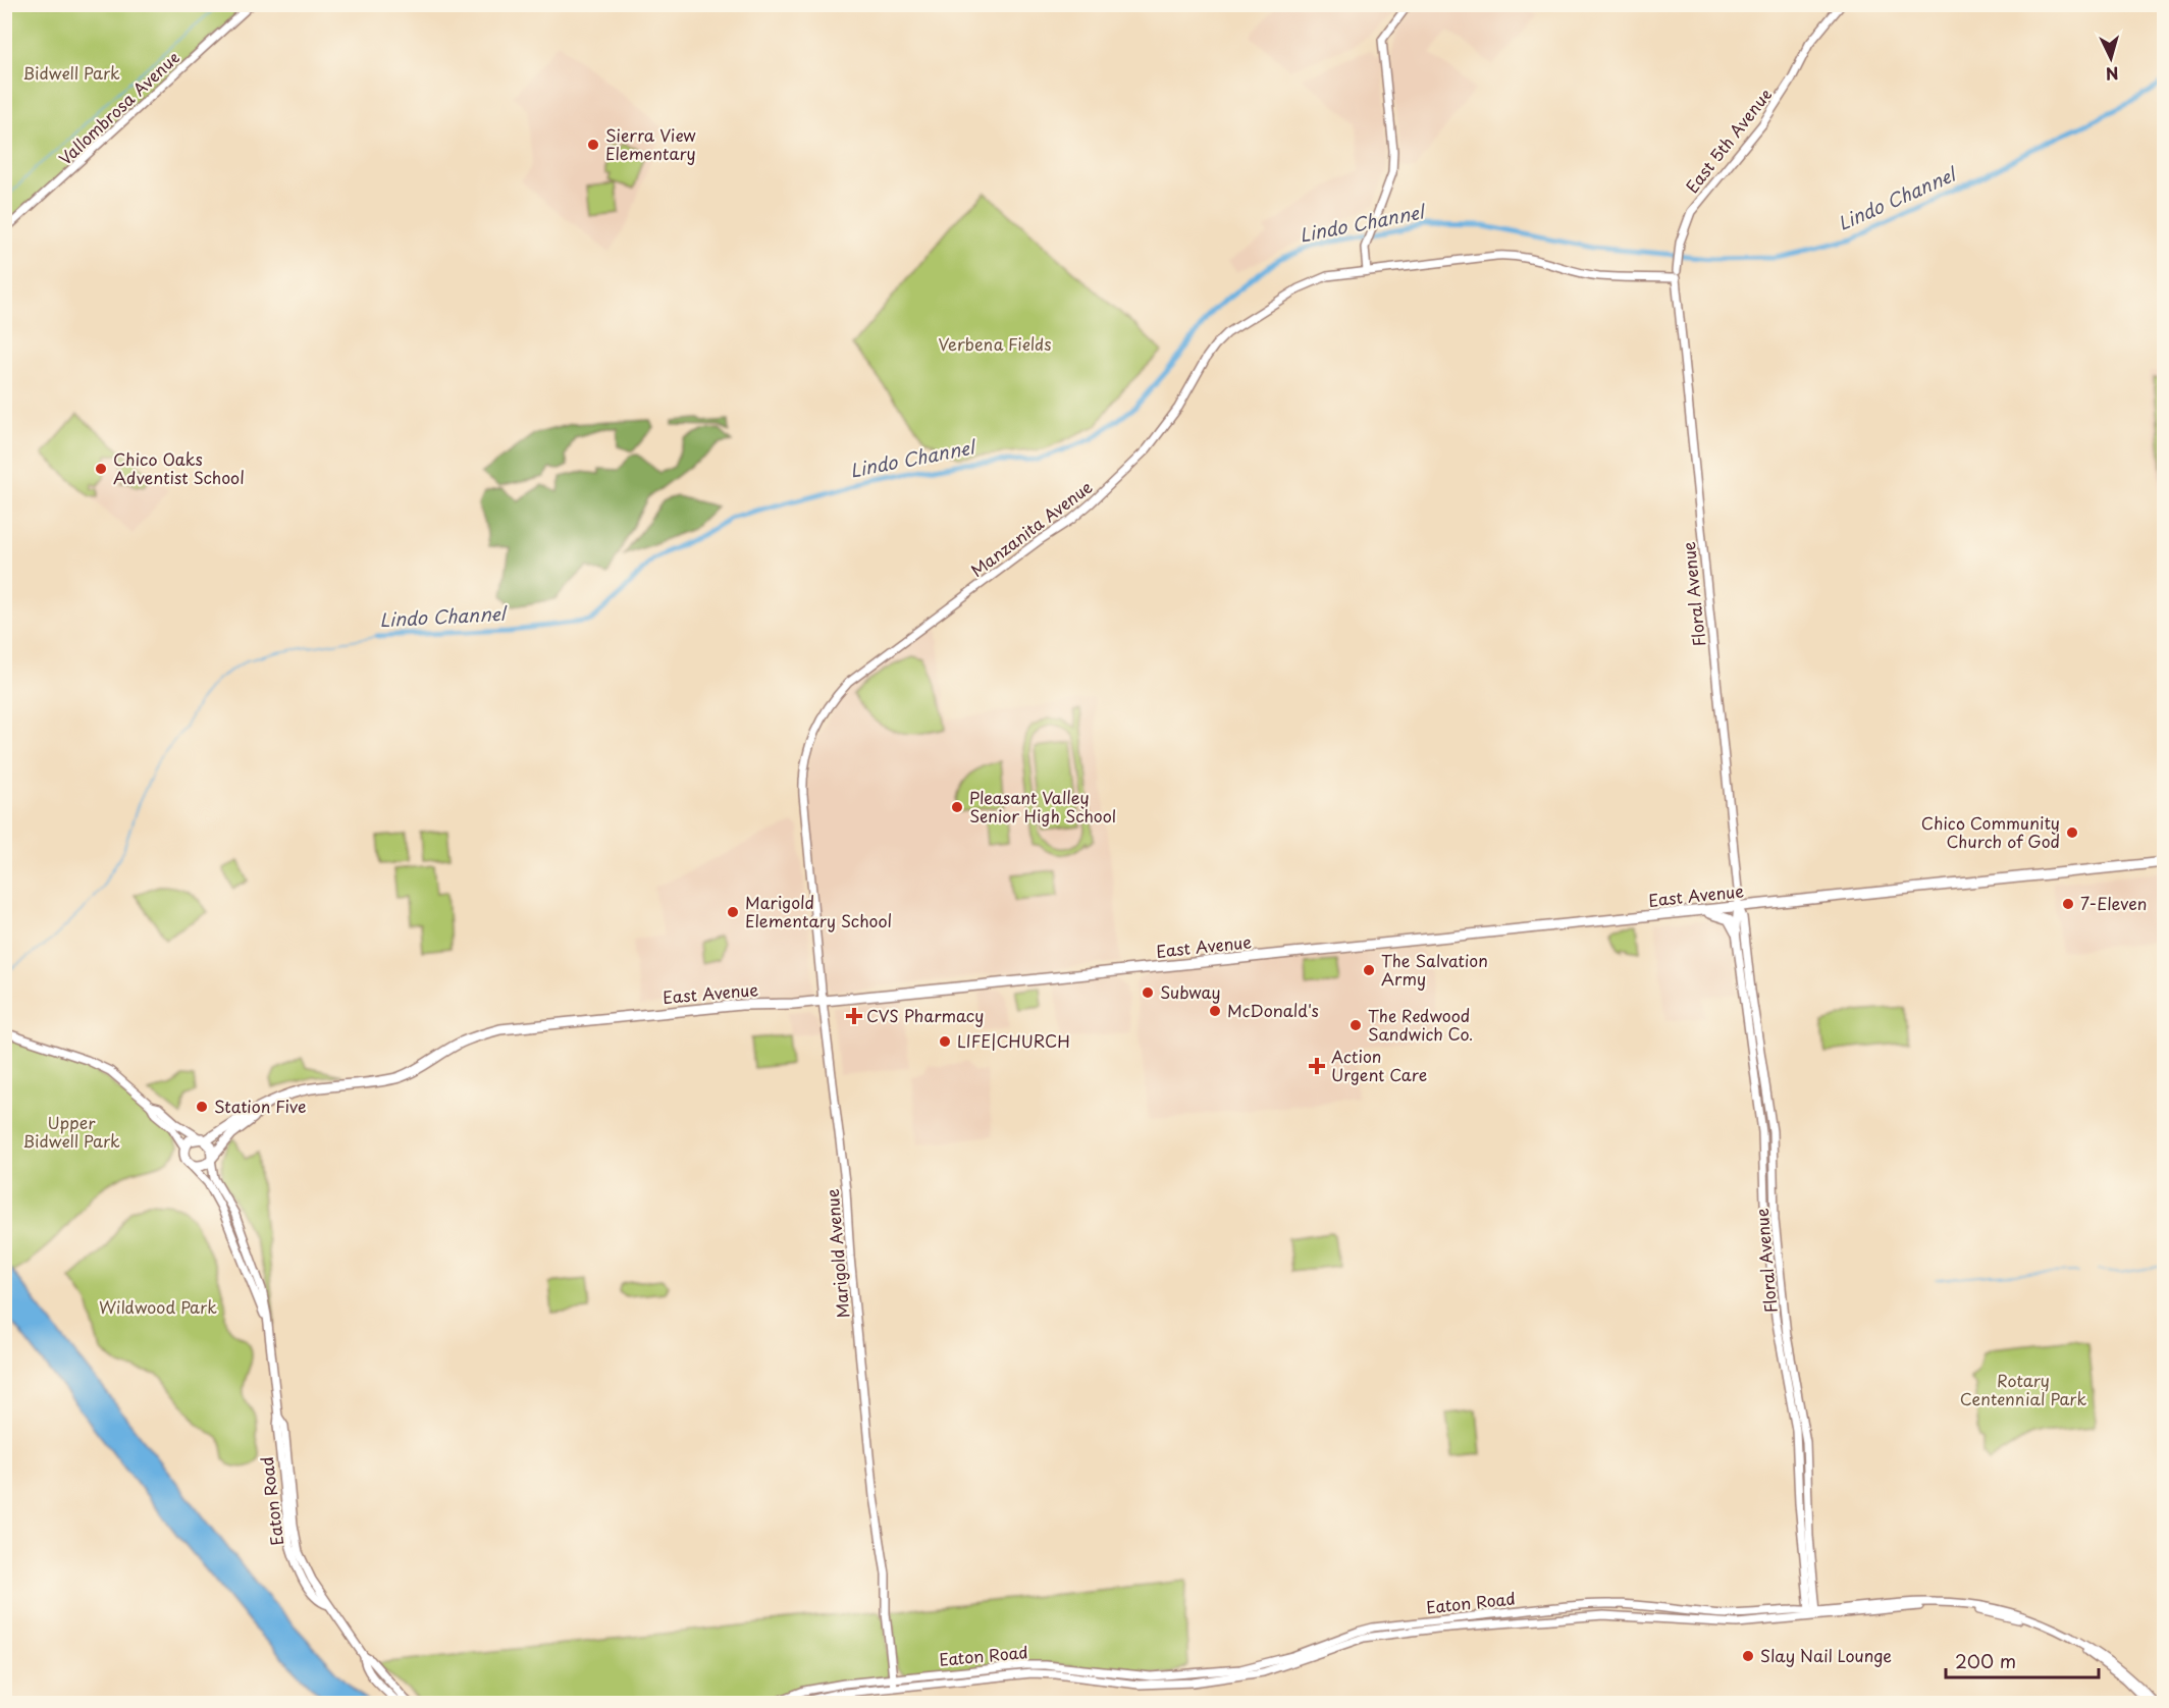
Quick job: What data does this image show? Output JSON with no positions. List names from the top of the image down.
{
  "streets": {
    "main road": ["East Avenue"],
    "street": [
      "Vallombrosa Avenue",
      "East 5th Avenue",
      "Manzanita Avenue",
      "Floral Avenue",
      "Marigold Avenue",
      "Eaton Road"
    ]
  },
  "crossings": [
    ["East 5th Avenue", "Manzanita Avenue"],
    ["East 5th Avenue", "Floral Avenue"],
    ["Manzanita Avenue", "Floral Avenue"],
    ["Manzanita Avenue", "Marigold Avenue"],
    ["Floral Avenue", "East Avenue"],
    ["Floral Avenue", "Eaton Road"],
    ["East Avenue", "Marigold Avenue"],
    ["East Avenue", "Eaton Road"],
    ["Marigold Avenue", "Eaton Road"]
  ],
  "water": ["Lindo Channel"],
  "parks": [
    "Bidwell Park",
    "Verbena Fields",
    "Upper Bidwell Park",
    "Wildwood Park",
    "Rotary Centennial Park"
  ],
  "places": {
    "other": [
      "Sierra View Elementary",
      "Chico Oaks Adventist School",
      "Pleasant Valley Senior High School",
      "Chico Community Church of God",
      "7-Eleven",
      "Marigold Elementary School",
      "The Salvation Army",
      "Subway",
      "McDonald's",
      "The Redwood Sandwich Co.",
      "LIFE|CHURCH",
      "Station Five",
      "Slay Nail Lounge"
    ],
    "health": ["CVS Pharmacy", "Action Urgent Care"]
  },
  "scale_bar": "200 m",
  "north": "bottom"
}
